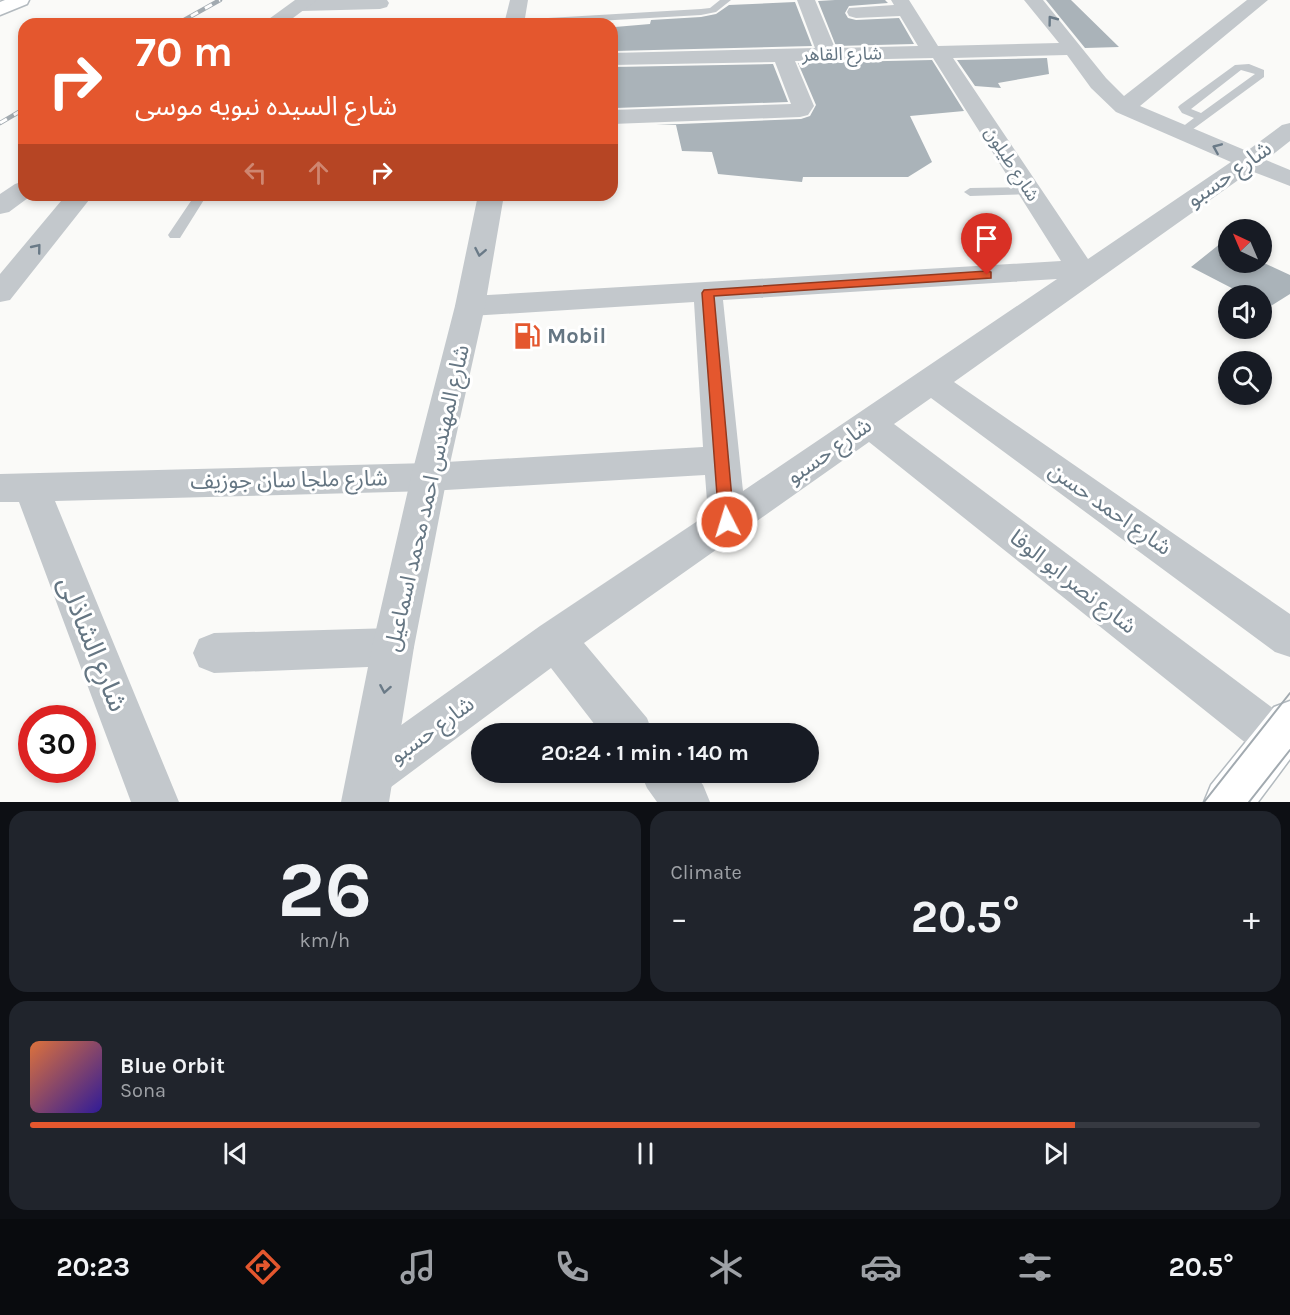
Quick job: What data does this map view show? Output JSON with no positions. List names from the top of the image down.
{
  "streets": {
    "street": [
      "شارع القاهر",
      "شارع طيلون",
      "شارع حسبو",
      "شارع ملجا سان جوزيف",
      "شارع المهندس احمد محمد اسماعيل",
      "شارع احمد حسن",
      "شارع نصر ابو الوفا",
      "شارع الشاذلى"
    ]
  },
  "crossings": [
    ["شارع القاهر", "شارع طيلون"],
    ["شارع طيلون", "شارع حسبو"],
    ["شارع حسبو", "شارع المهندس احمد محمد اسماعيل"],
    ["شارع حسبو", "شارع احمد حسن"],
    ["شارع حسبو", "شارع نصر ابو الوفا"],
    ["شارع ملجا سان جوزيف", "شارع المهندس احمد محمد اسماعيل"],
    ["شارع ملجا سان جوزيف", "شارع الشاذلى"]
  ],
  "one_way": ["شارع المهندس احمد محمد اسماعيل"],
  "places": {
    "fuel station": ["Mobil"]
  },
  "north": "top left",
  "page": {
    "turn": ["70 m", "شارع السيده نبويه موسى"],
    "limit": "30",
    "trip": "20:24 · 1 min · 140 m",
    "tile": [
      ["26", "km/h"],
      "Climate"
    ],
    "heat": ["−", "20.5°", "+"],
    "song": ["Blue Orbit", "Sona"],
    "tabs": ["20:23", "20.5°"]
  }
}
